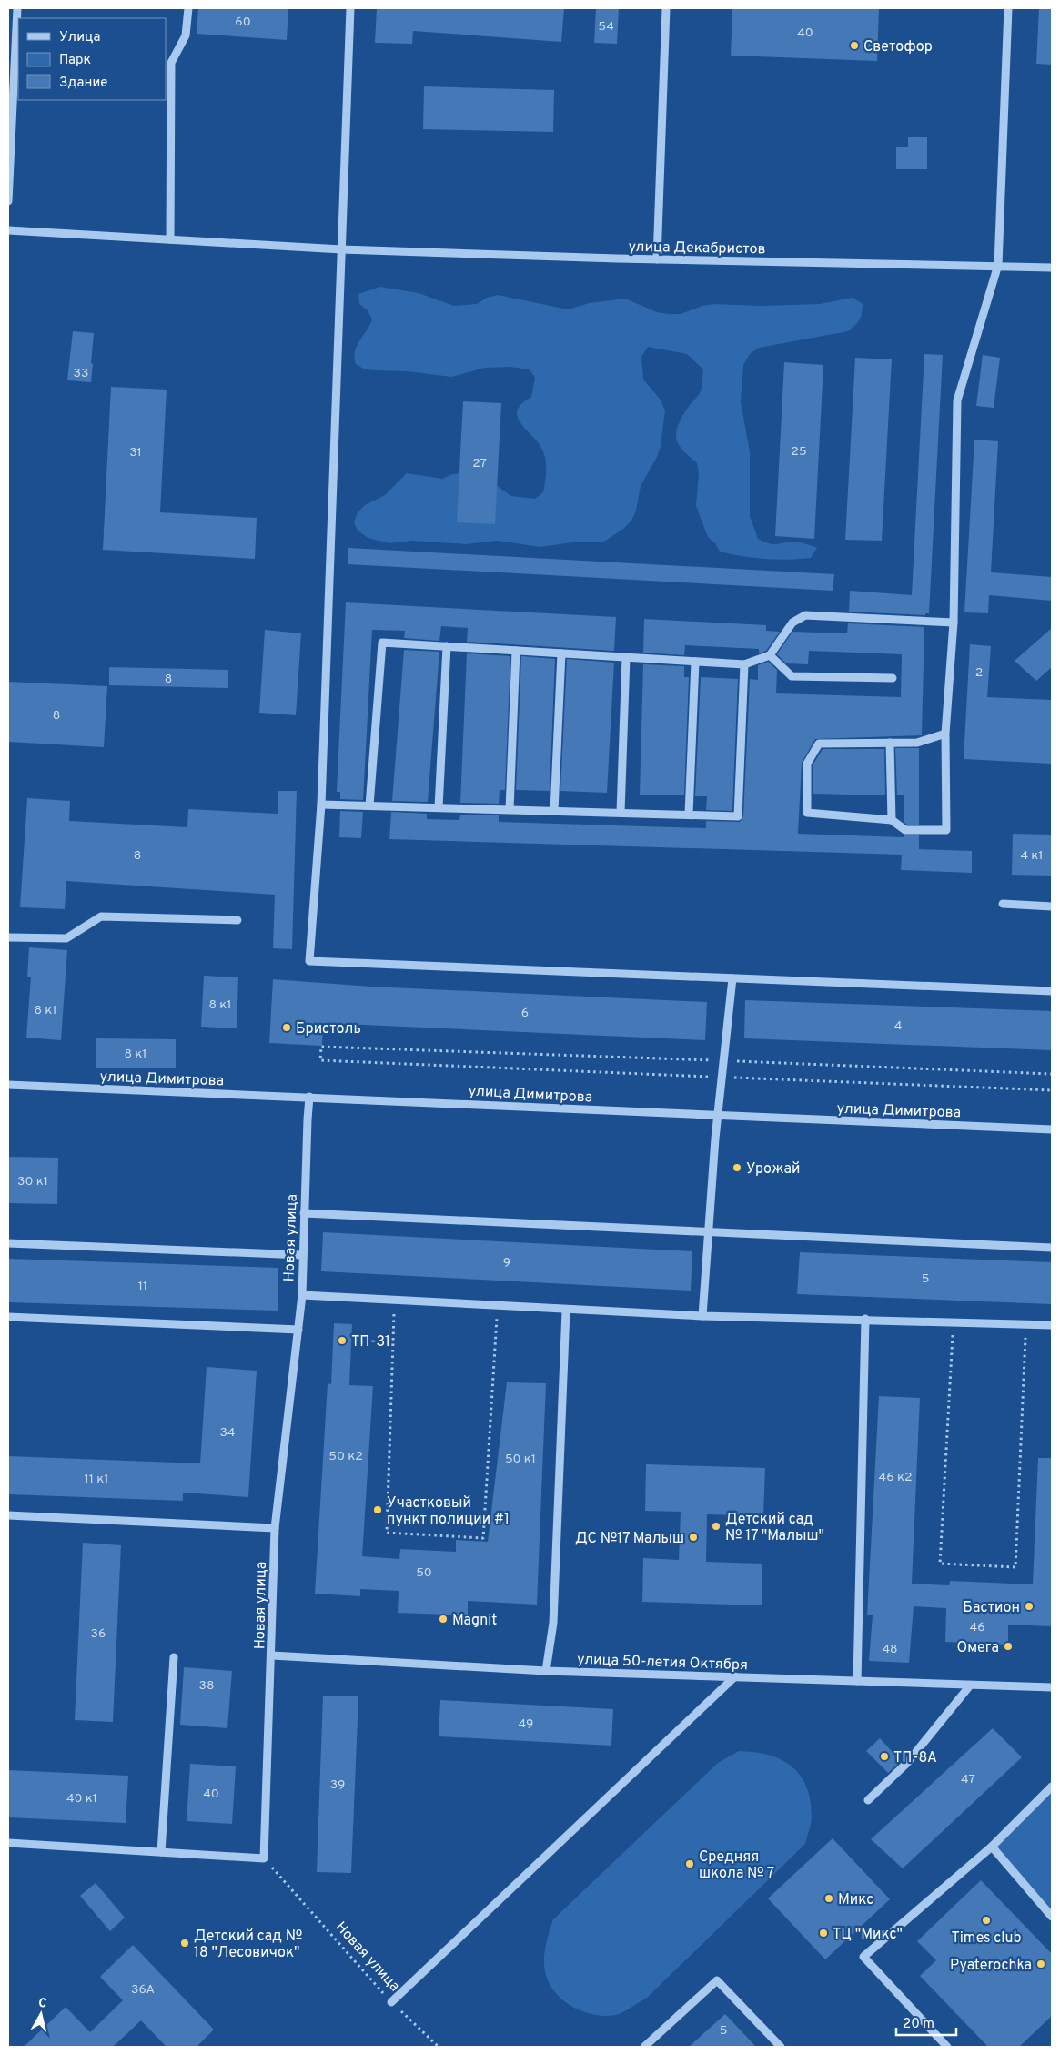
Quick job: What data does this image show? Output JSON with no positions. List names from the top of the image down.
{
  "streets": {
    "street": [
      "улица Декабристов",
      "улица Димитрова",
      "Новая улица",
      "улица 50-летия Октября"
    ]
  },
  "crossings": [
    ["улица Димитрова", "Новая улица"],
    ["Новая улица", "улица 50-летия Октября"]
  ],
  "places": [
    "Светофор",
    "Бристоль",
    "Урожай",
    "ТП-31",
    "Участковый пункт полиции #1",
    "Детский сад № 17 \"Малыш\"",
    "ДС №17 Малыш",
    "Бастион",
    "Magnit",
    "Омега",
    "ТП-8А",
    "Средняя школа № 7",
    "Микс",
    "Times club",
    "ТЦ \"Микс\"",
    "Детский сад № 18 \"Лесовичок\"",
    "Pyaterochka"
  ],
  "house_numbers": [
    "60",
    "54",
    "40",
    "33",
    "25",
    "31",
    "27",
    "2",
    "8",
    "8",
    "8",
    "4 к1",
    "8 к1",
    "8 к1",
    "6",
    "4",
    "8 к1",
    "30 к1",
    "9",
    "5",
    "11",
    "34",
    "50 к2",
    "50 к1",
    "46 к2",
    "11 к1",
    "50",
    "46",
    "36",
    "48",
    "38",
    "49",
    "47",
    "39",
    "40",
    "40 к1",
    "36А",
    "5"
  ],
  "legend": ["Улица", "Парк", "Здание"],
  "scale_bar": "20 m",
  "north": "top"
}
